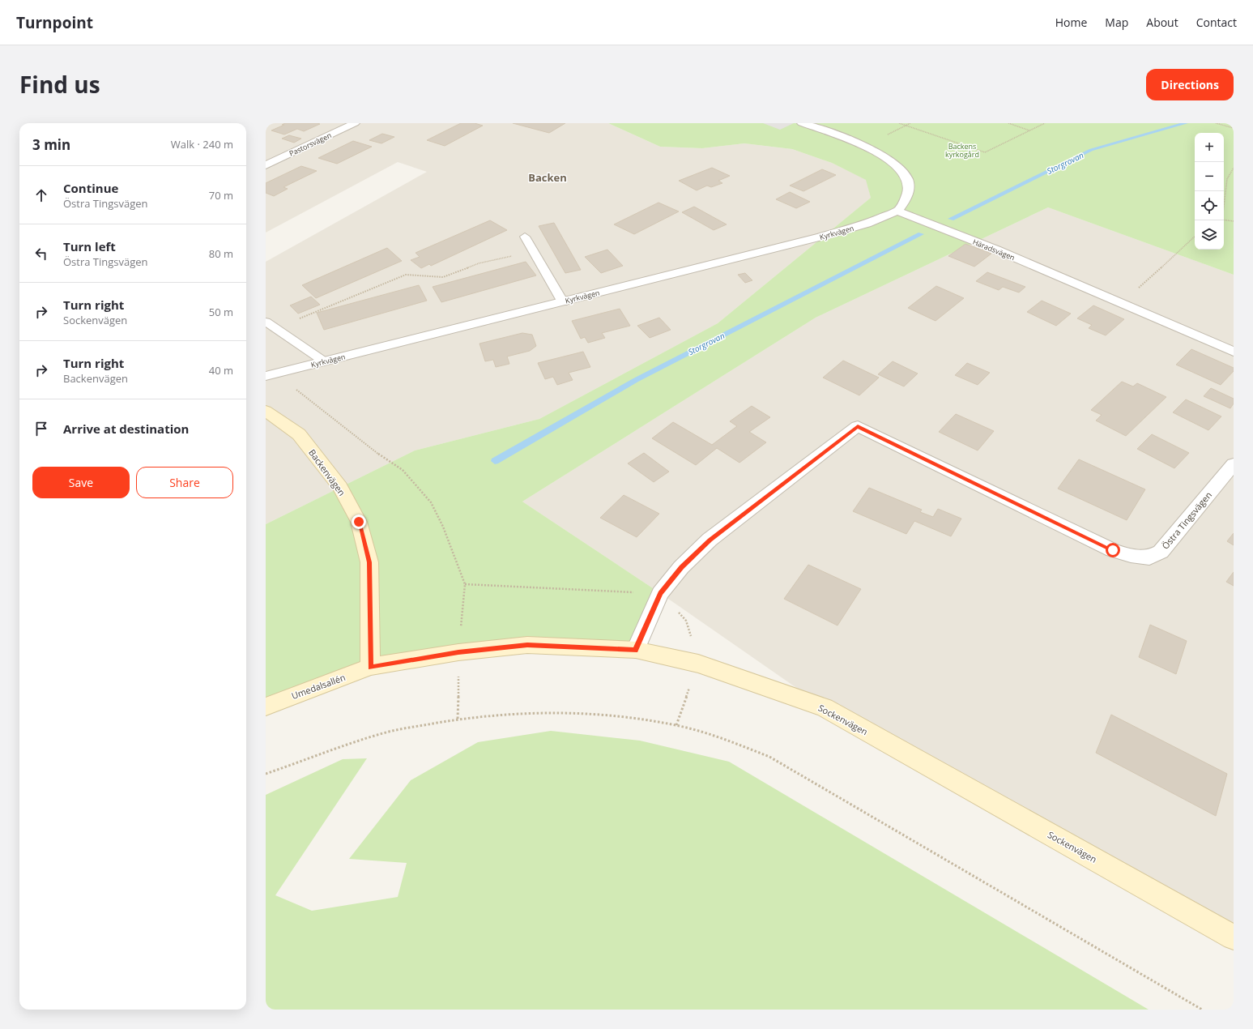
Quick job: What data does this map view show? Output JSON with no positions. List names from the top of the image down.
{
  "streets": {
    "street": [
      "Pastorsvägen",
      "Kyrkvägen",
      "Häradsvägen",
      "Backenvägen",
      "Östra Tingsvägen",
      "Umedalsallén",
      "Sockenvägen"
    ]
  },
  "crossings": [
    ["Kyrkvägen", "Häradsvägen"],
    ["Backenvägen", "Umedalsallén"],
    ["Backenvägen", "Sockenvägen"],
    ["Östra Tingsvägen", "Sockenvägen"],
    ["Umedalsallén", "Sockenvägen"]
  ],
  "districts": ["Backen"],
  "water": ["Storgrovan"],
  "parks": ["Backens kyrkogård"],
  "page": {
    "header": "Turnpoint",
    "nav": [
      "Home",
      "Map",
      "About",
      "Contact"
    ],
    "title": "Find us",
    "buttons": [
      "Directions",
      ["Save", "Share"]
    ],
    "heading": ["3 min", "Walk · 240 m"],
    "map_buttons": ["+", "−"],
    "list": [
      ["Continue", "Östra Tingsvägen", "70 m"],
      ["Turn left", "Östra Tingsvägen", "80 m"],
      ["Turn right", "Sockenvägen", "50 m"],
      ["Turn right", "Backenvägen", "40 m"],
      "Arrive at destination"
    ]
  }
}
